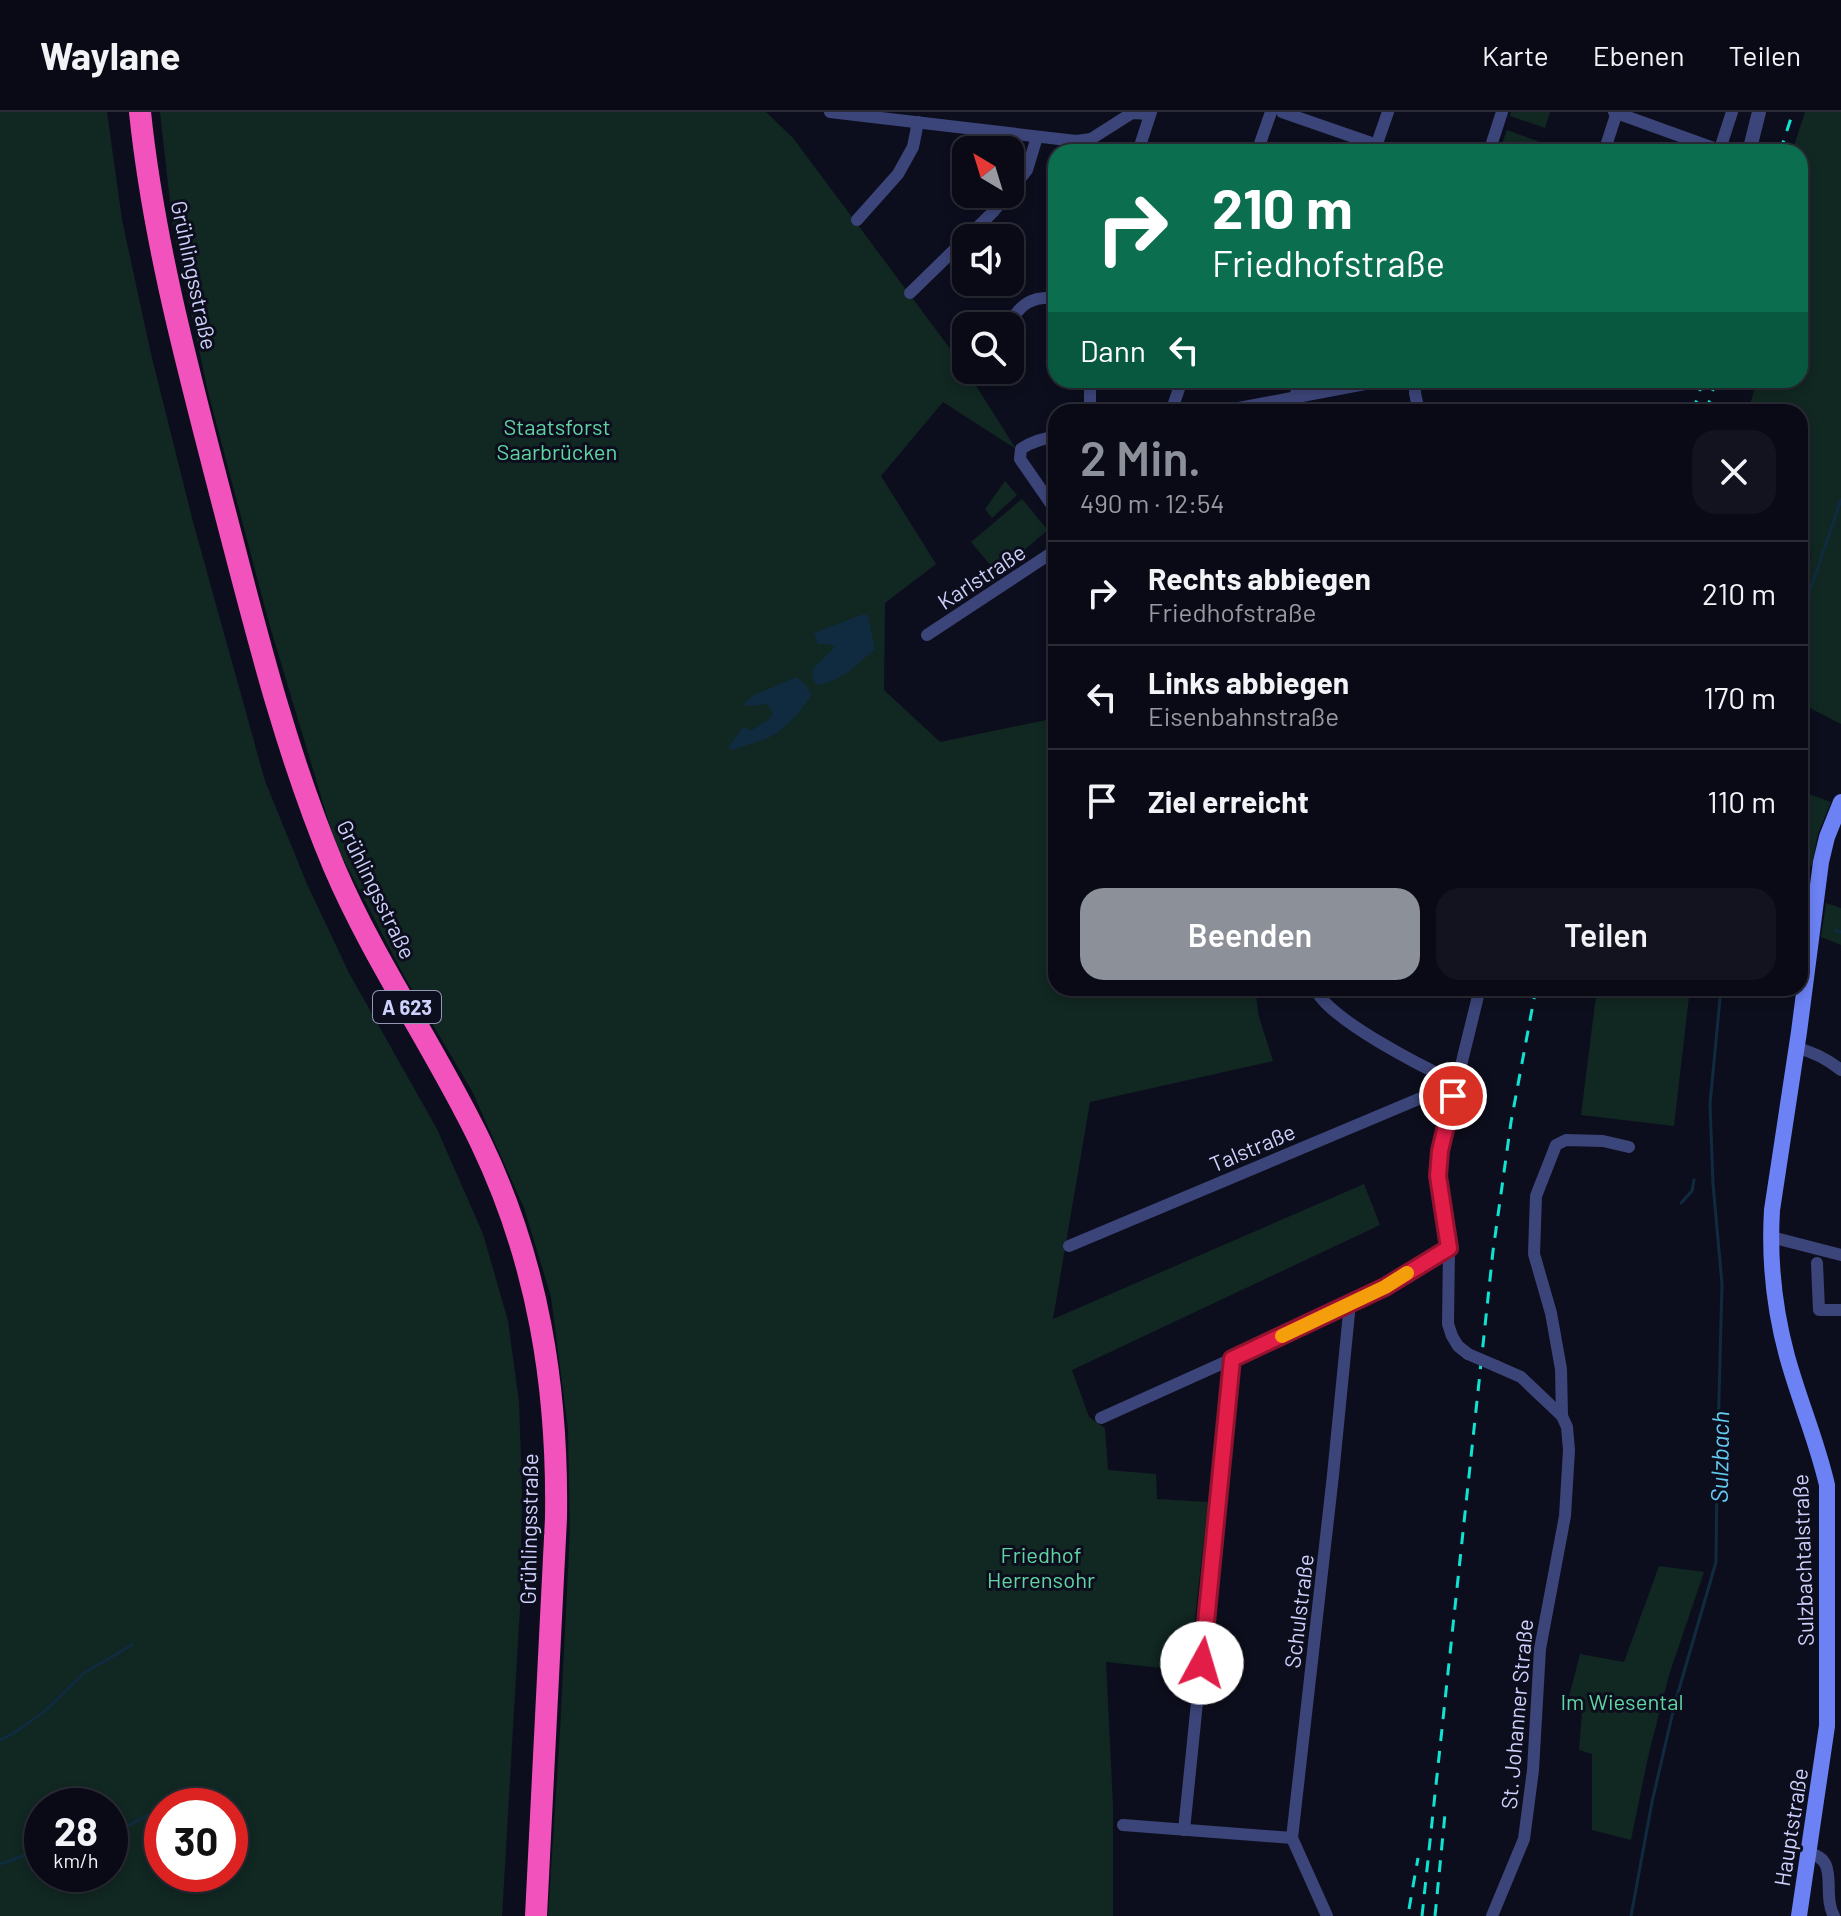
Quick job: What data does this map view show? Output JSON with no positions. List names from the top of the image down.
{
  "streets": {
    "highway": ["Grühlingsstraße", "A 623"],
    "main road": ["Sulzbachtalstraße", "Hauptstraße"],
    "street": [
      "Karlstraße",
      "Talstraße",
      "Schulstraße",
      "St. Johanner Straße"
    ]
  },
  "crossings": [
    ["Sulzbachtalstraße", "Hauptstraße"]
  ],
  "water": ["Sulzbach"],
  "parks": ["Staatsforst Saarbrücken", "Friedhof Herrensohr", "Im Wiesental"],
  "north": "top left",
  "page": {
    "header": "Waylane",
    "nav": ["Karte", "Ebenen", "Teilen"],
    "turn": ["210 m", "Friedhofstraße"],
    "then": "Dann",
    "heading": ["2 Min.", "490 m · 12:54"],
    "list": [
      {
        "name": "Rechts abbiegen",
        "note": "Friedhofstraße",
        "value": "210 m"
      },
      {
        "name": "Links abbiegen",
        "note": "Eisenbahnstraße",
        "value": "170 m"
      },
      {
        "name": "Ziel erreicht",
        "value": "110 m"
      }
    ],
    "buttons": ["Beenden", "Teilen"],
    "speed": "28 km/h",
    "limit": "30"
  }
}
